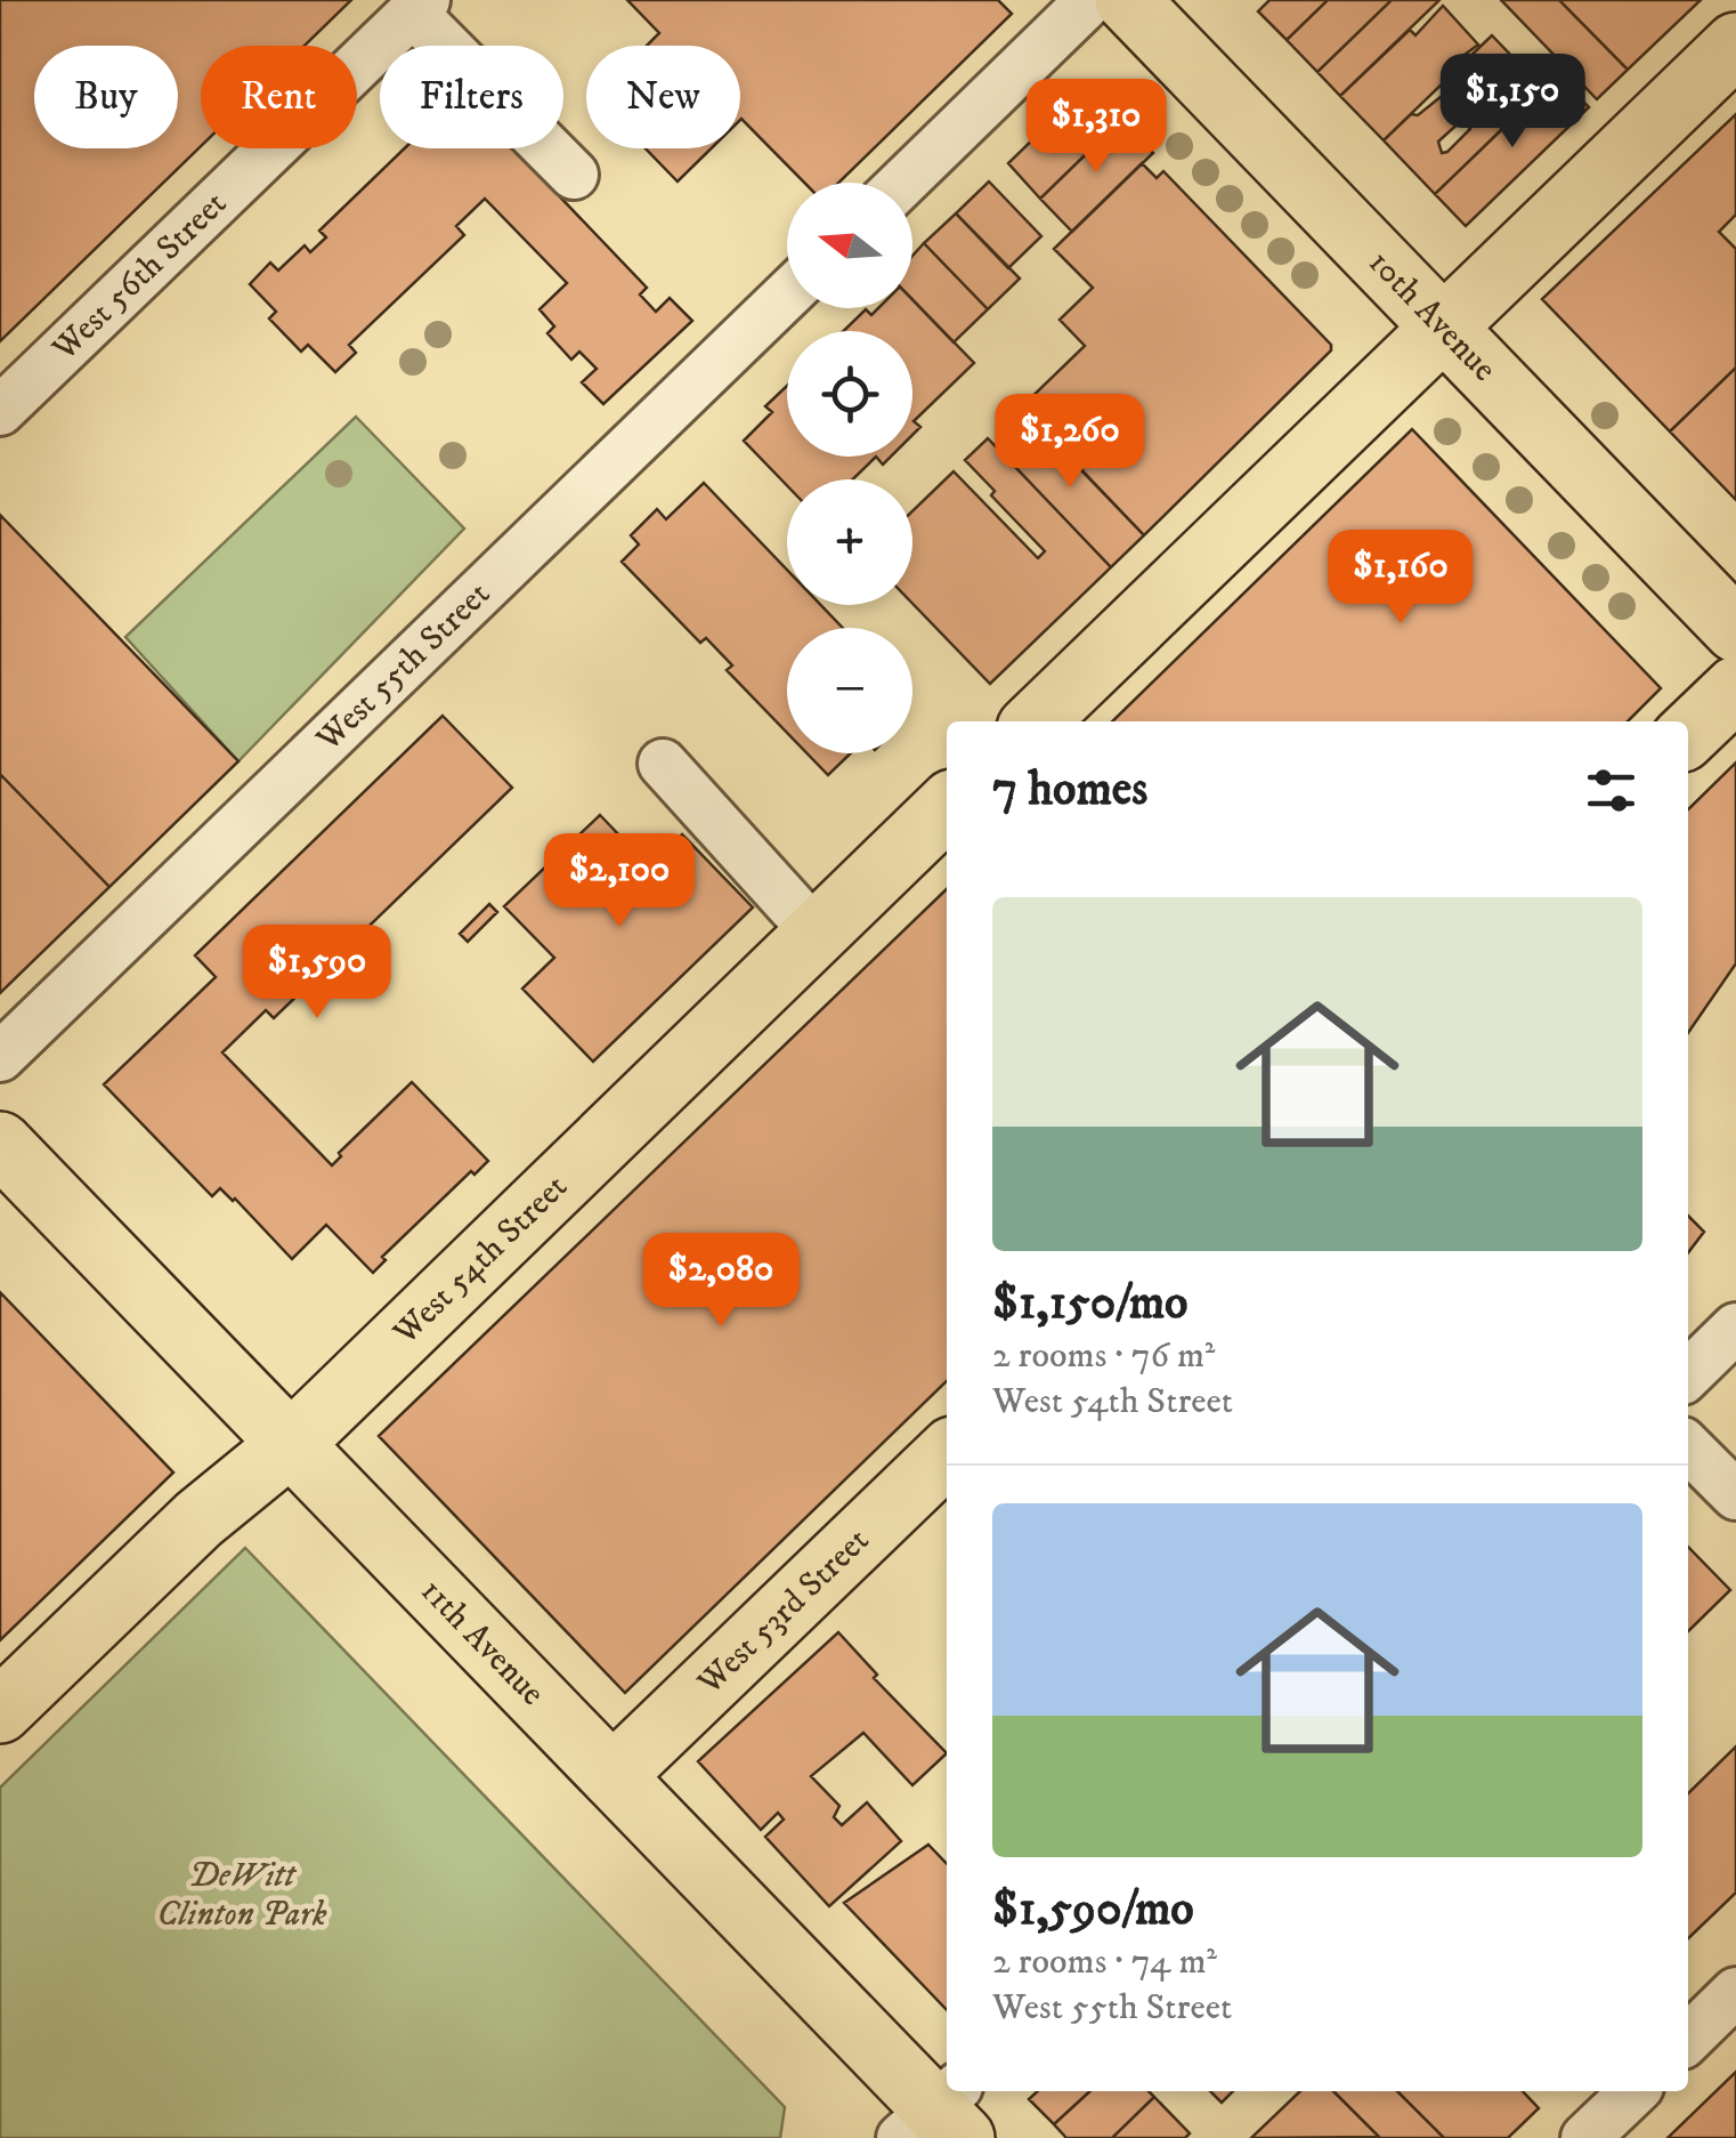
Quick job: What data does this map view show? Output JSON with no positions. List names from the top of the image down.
{
  "streets": {
    "main road": [
      "10th Avenue",
      "West 54th Street",
      "West 53rd Street",
      "11th Avenue"
    ],
    "street": ["West 56th Street", "West 55th Street"]
  },
  "crossings": [
    ["West 54th Street", "11th Avenue"],
    ["West 53rd Street", "11th Avenue"]
  ],
  "parks": ["DeWitt Clinton Park"],
  "north": "left",
  "page": {
    "chip": [
      "Buy",
      "Rent",
      "Filters",
      "New"
    ],
    "price": [
      "$1,150",
      "$1,310",
      "$1,260",
      "$1,160",
      "$2,100",
      "$1,590",
      "$2,080"
    ],
    "map_buttons": ["+", "−"],
    "heading": "7 homes",
    "list": [
      {
        "name": "$1,150/mo",
        "note": "2 rooms · 76 m² · West 54th Street"
      },
      {
        "name": "$1,590/mo",
        "note": "2 rooms · 74 m² · West 55th Street"
      }
    ]
  }
}
